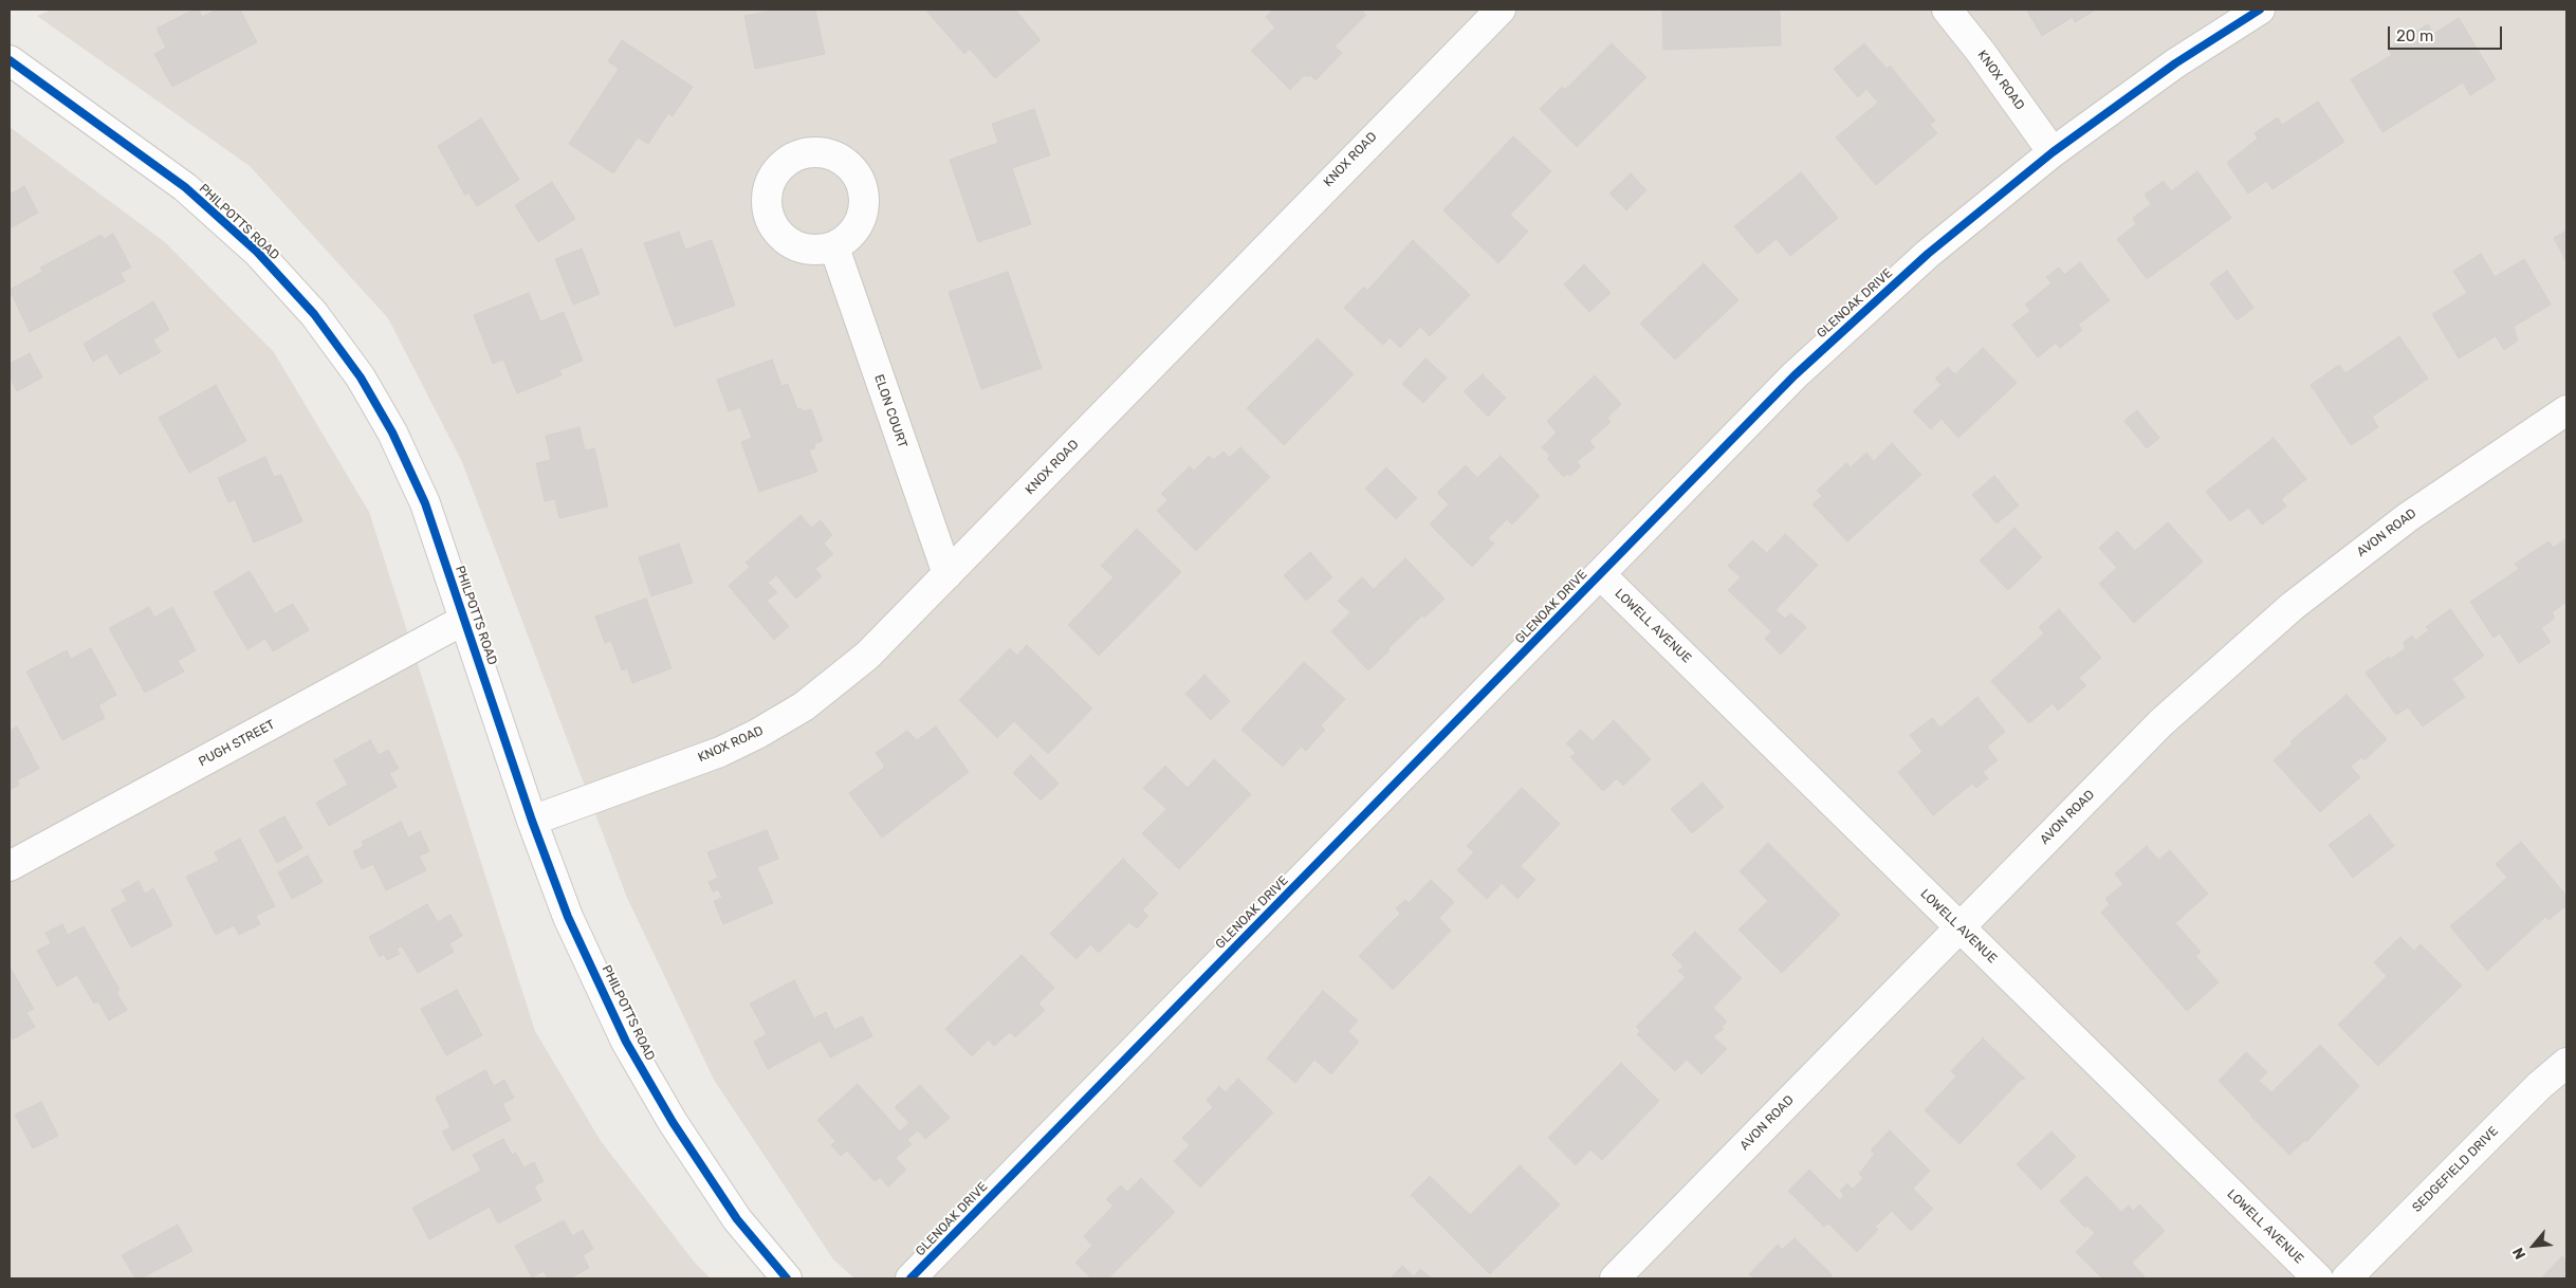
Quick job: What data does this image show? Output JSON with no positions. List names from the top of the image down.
{
  "streets": {
    "street": [
      "KNOX ROAD",
      "PHILPOTTS ROAD",
      "GLENOAK DRIVE",
      "ELON COURT",
      "AVON ROAD",
      "LOWELL AVENUE",
      "PUGH STREET",
      "SEDGEFIELD DRIVE"
    ]
  },
  "crossings": [
    ["KNOX ROAD", "PHILPOTTS ROAD"],
    ["KNOX ROAD", "GLENOAK DRIVE"],
    ["KNOX ROAD", "ELON COURT"],
    ["PHILPOTTS ROAD", "PUGH STREET"],
    ["GLENOAK DRIVE", "LOWELL AVENUE"],
    ["AVON ROAD", "LOWELL AVENUE"]
  ],
  "scale_bar": "20 m",
  "north": "bottom left"
}
